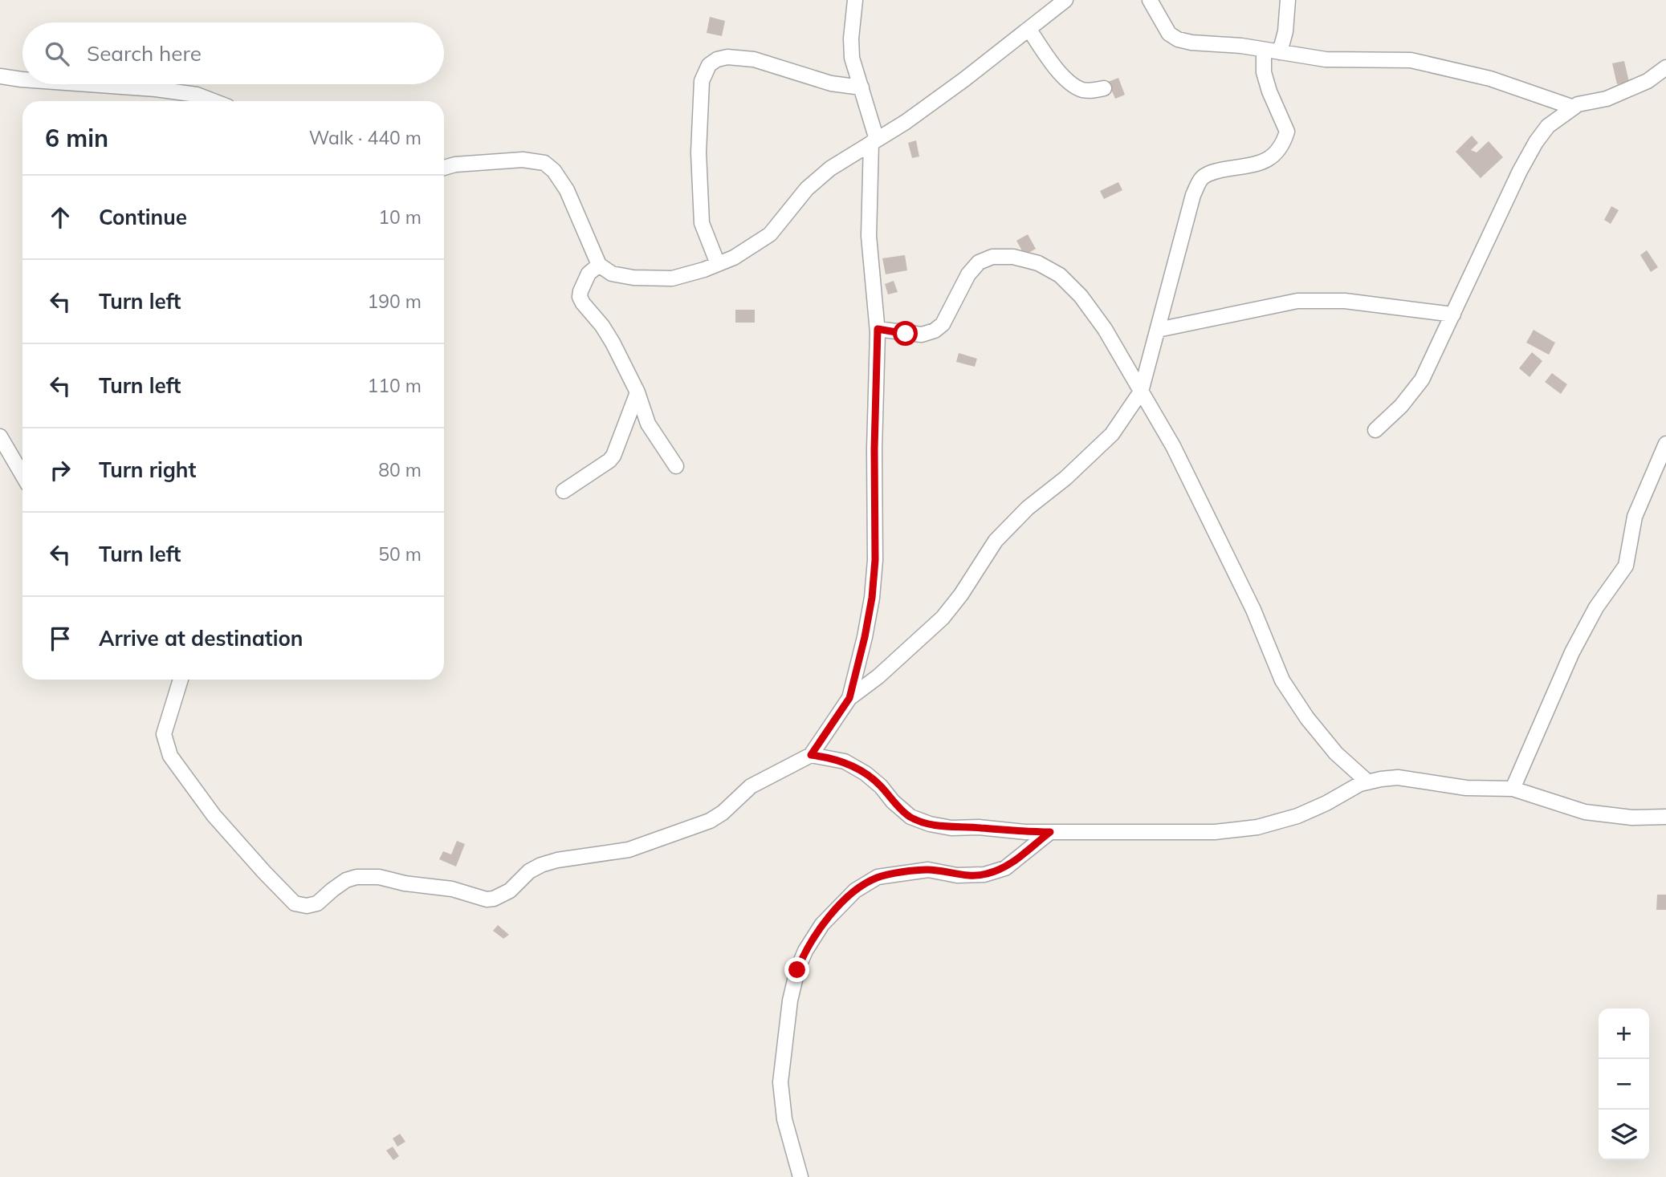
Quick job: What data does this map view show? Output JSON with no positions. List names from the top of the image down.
{
  "page": {
    "search": "Search here",
    "heading": ["6 min", "Walk · 440 m"],
    "list": [
      ["Continue", "10 m"],
      ["Turn left", "190 m"],
      ["Turn left", "110 m"],
      ["Turn right", "80 m"],
      ["Turn left", "50 m"],
      "Arrive at destination"
    ],
    "map_buttons": ["+", "−"]
  }
}
